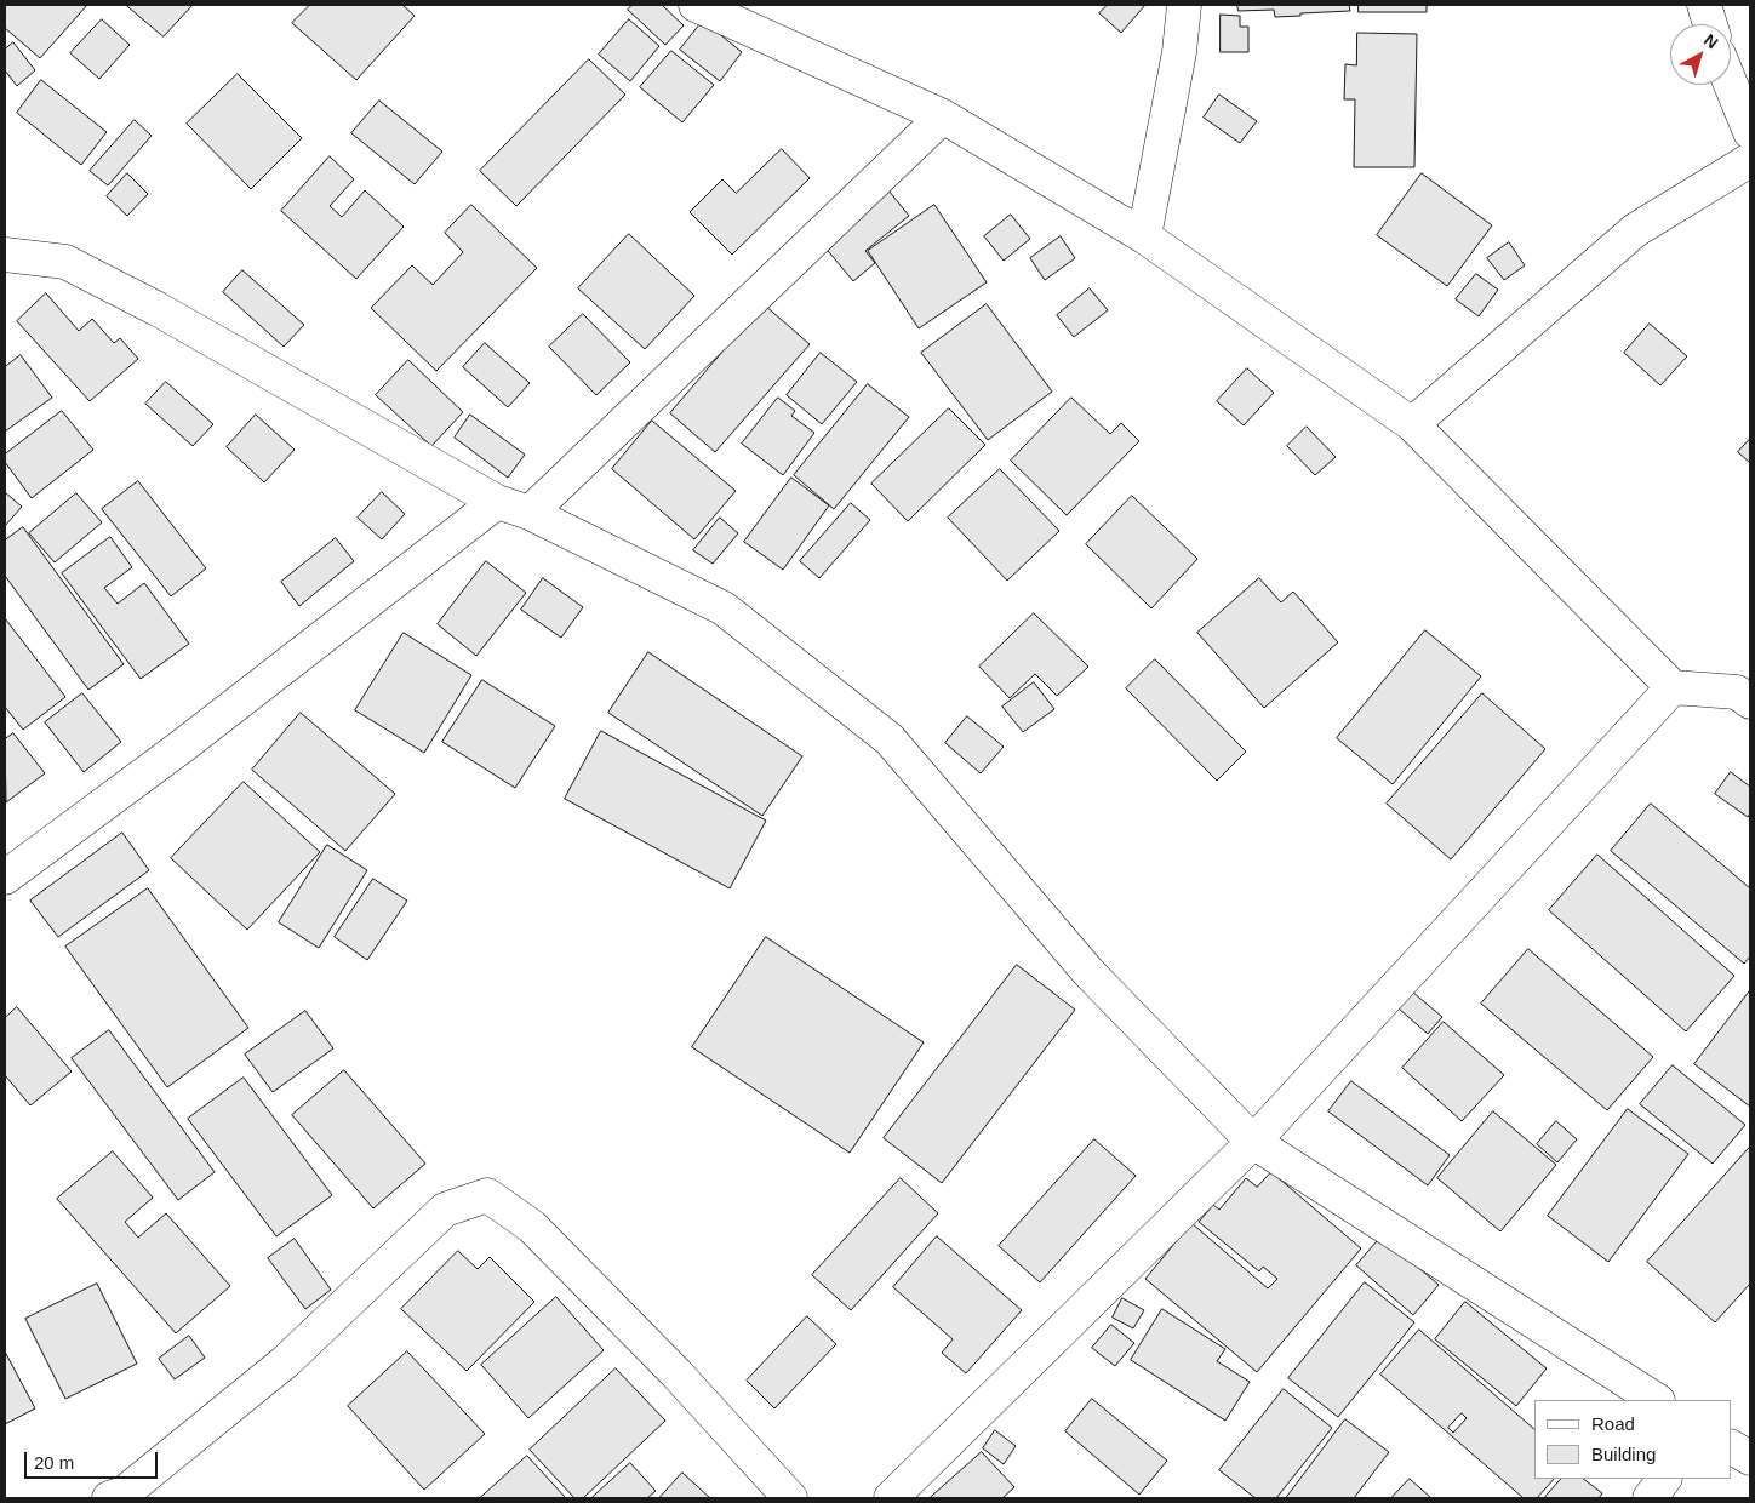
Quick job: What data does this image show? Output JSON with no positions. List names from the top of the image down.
{
  "legend": ["Road", "Building"],
  "scale_bar": "20 m",
  "north": "top right"
}
